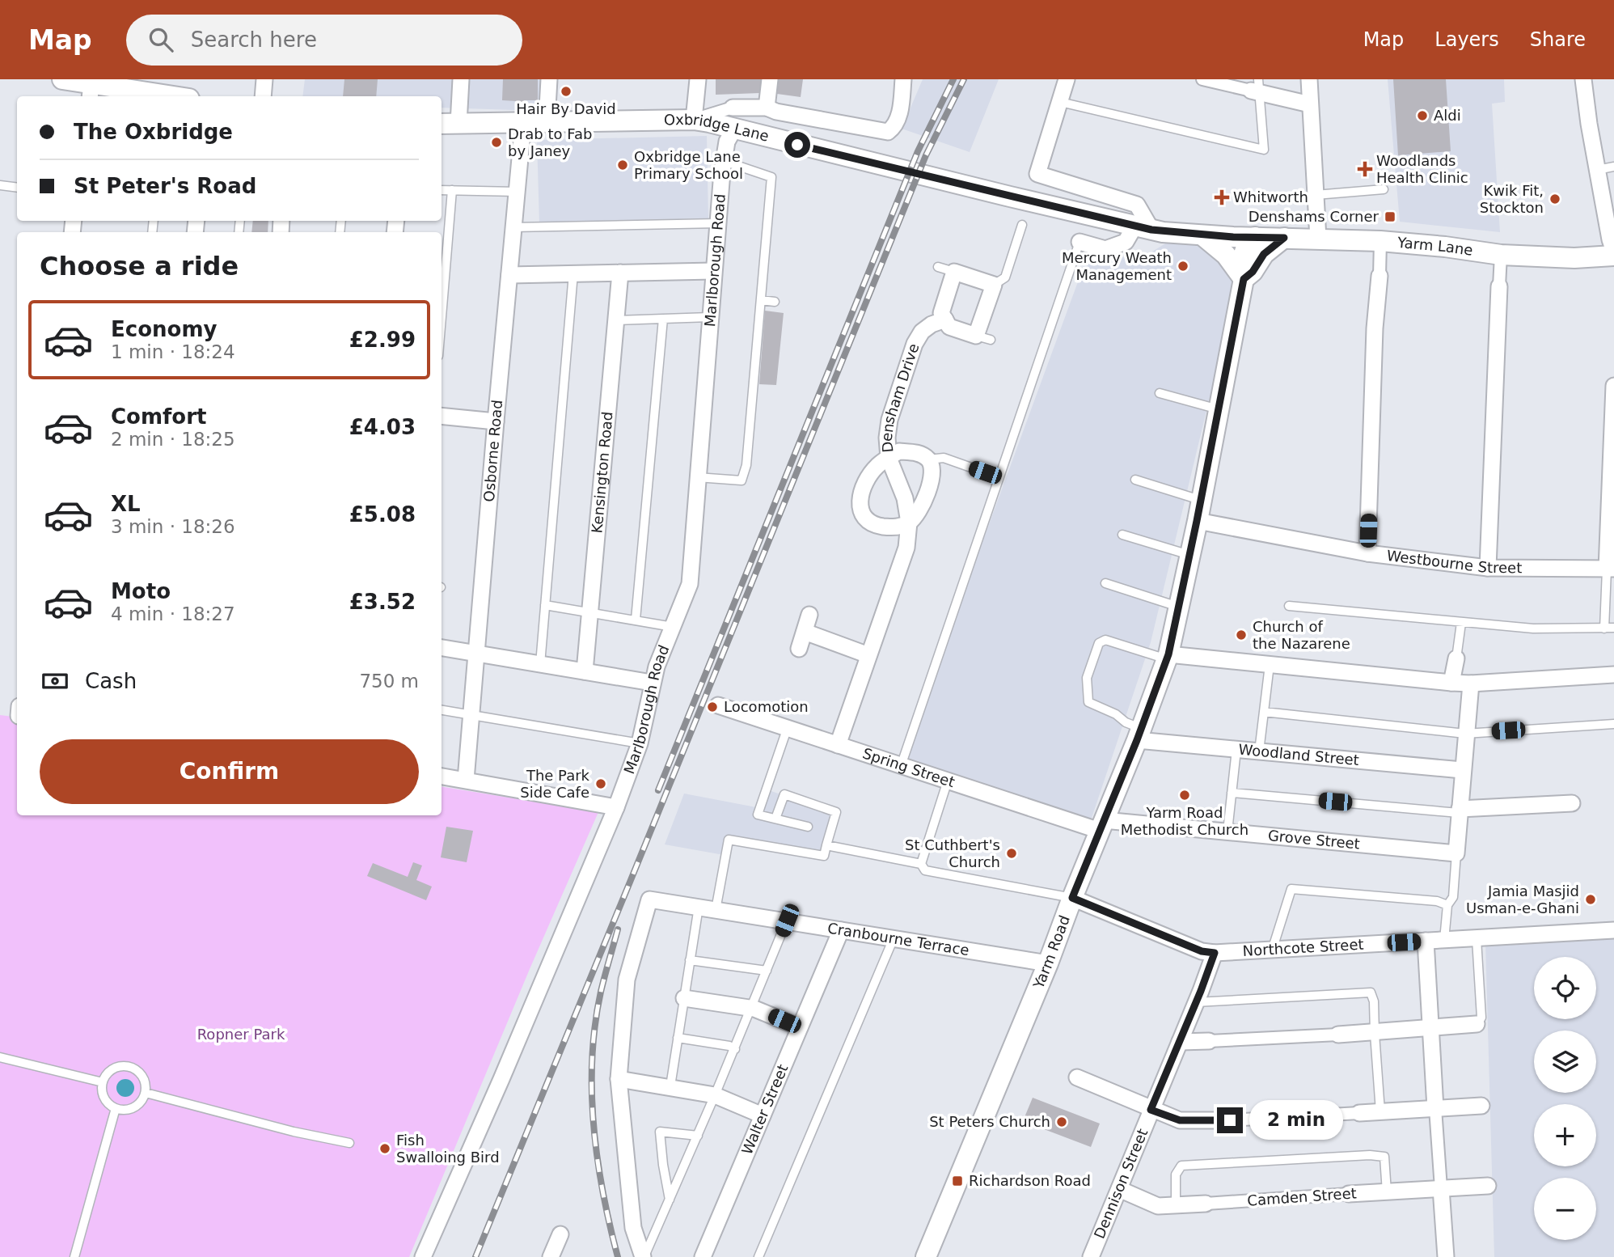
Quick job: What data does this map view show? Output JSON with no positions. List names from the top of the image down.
{
  "streets": {
    "street": [
      "Oxbridge Lane",
      "Yarm Lane",
      "Marlborough Road",
      "Densham Drive",
      "Osborne Road",
      "Kensington Road",
      "Westbourne Street",
      "Woodland Street",
      "Spring Street",
      "Grove Street",
      "Cranbourne Terrace",
      "Northcote Street",
      "Yarm Road",
      "Walter Street",
      "Dennison Street",
      "Camden Street"
    ]
  },
  "crossings": [
    ["Oxbridge Lane", "Yarm Lane"],
    ["Oxbridge Lane", "Marlborough Road"],
    ["Oxbridge Lane", "Osborne Road"],
    ["Oxbridge Lane", "Yarm Road"],
    ["Yarm Lane", "Yarm Road"],
    ["Densham Drive", "Spring Street"],
    ["Westbourne Street", "Yarm Road"],
    ["Woodland Street", "Yarm Road"],
    ["Spring Street", "Grove Street"],
    ["Spring Street", "Yarm Road"],
    ["Grove Street", "Yarm Road"],
    ["Cranbourne Terrace", "Yarm Road"],
    ["Cranbourne Terrace", "Walter Street"],
    ["Northcote Street", "Yarm Road"],
    ["Northcote Street", "Dennison Street"],
    ["Dennison Street", "Camden Street"]
  ],
  "parks": ["Ropner Park"],
  "places": {
    "other": [
      "Hair By David",
      "Aldi",
      "Drab to Fab by Janey",
      "Oxbridge Lane Primary School",
      "Kwik Fit, Stockton",
      "Mercury Weath Management",
      "Church of the Nazarene",
      "Locomotion",
      "The Park Side Cafe",
      "Yarm Road Methodist Church",
      "St Cuthbert's Church",
      "Jamia Masjid Usman-e-Ghani",
      "St Peters Church",
      "Fish Swalloing Bird"
    ],
    "health": ["Woodlands Health Clinic", "Whitworth"],
    "transit": ["Denshams Corner", "Richardson Road"]
  },
  "page": {
    "header": "Map",
    "search": "Search here",
    "nav": ["Map", "Layers", "Share"],
    "banner": ["The Oxbridge", "St Peter's Road"],
    "heading": "Choose a ride",
    "list": [
      {
        "name": "Economy",
        "note": "1 min · 18:24",
        "value": "£2.99"
      },
      {
        "name": "Comfort",
        "note": "2 min · 18:25",
        "value": "£4.03"
      },
      {
        "name": "XL",
        "note": "3 min · 18:26",
        "value": "£5.08"
      },
      {
        "name": "Moto",
        "note": "4 min · 18:27",
        "value": "£3.52"
      }
    ],
    "pay": ["Cash", "750 m"],
    "buttons": "Confirm",
    "map_buttons": ["+", "−"],
    "bubble": "2 min"
  }
}
